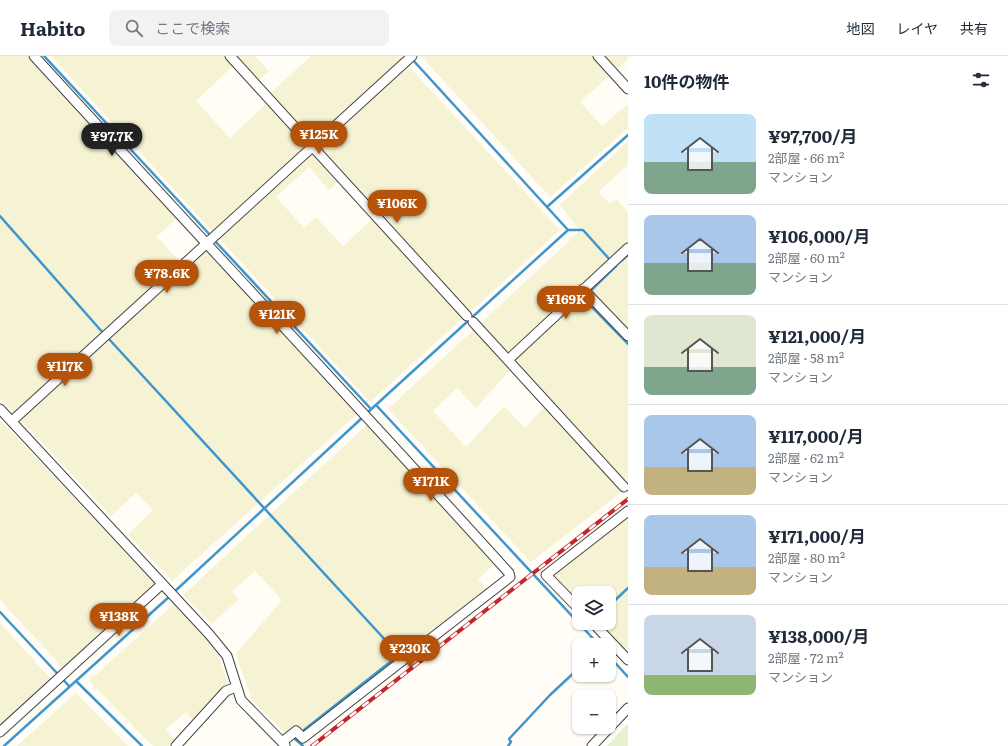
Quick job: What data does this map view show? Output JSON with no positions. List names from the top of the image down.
{
  "page": {
    "header": "Habito",
    "search": "ここで検索",
    "nav": ["地図", "レイヤ", "共有"],
    "heading": "10件の物件",
    "list": [
      {
        "name": "¥97,700/月",
        "note": "2部屋 · 66 m² · マンション"
      },
      {
        "name": "¥106,000/月",
        "note": "2部屋 · 60 m² · マンション"
      },
      {
        "name": "¥121,000/月",
        "note": "2部屋 · 58 m² · マンション"
      },
      {
        "name": "¥117,000/月",
        "note": "2部屋 · 62 m² · マンション"
      },
      {
        "name": "¥171,000/月",
        "note": "2部屋 · 80 m² · マンション"
      },
      {
        "name": "¥138,000/月",
        "note": "2部屋 · 72 m² · マンション"
      }
    ],
    "price": [
      "¥125K",
      "¥97.7K",
      "¥106K",
      "¥78.6K",
      "¥169K",
      "¥121K",
      "¥117K",
      "¥171K",
      "¥138K",
      "¥230K"
    ],
    "map_buttons": ["+", "−"]
  }
}
